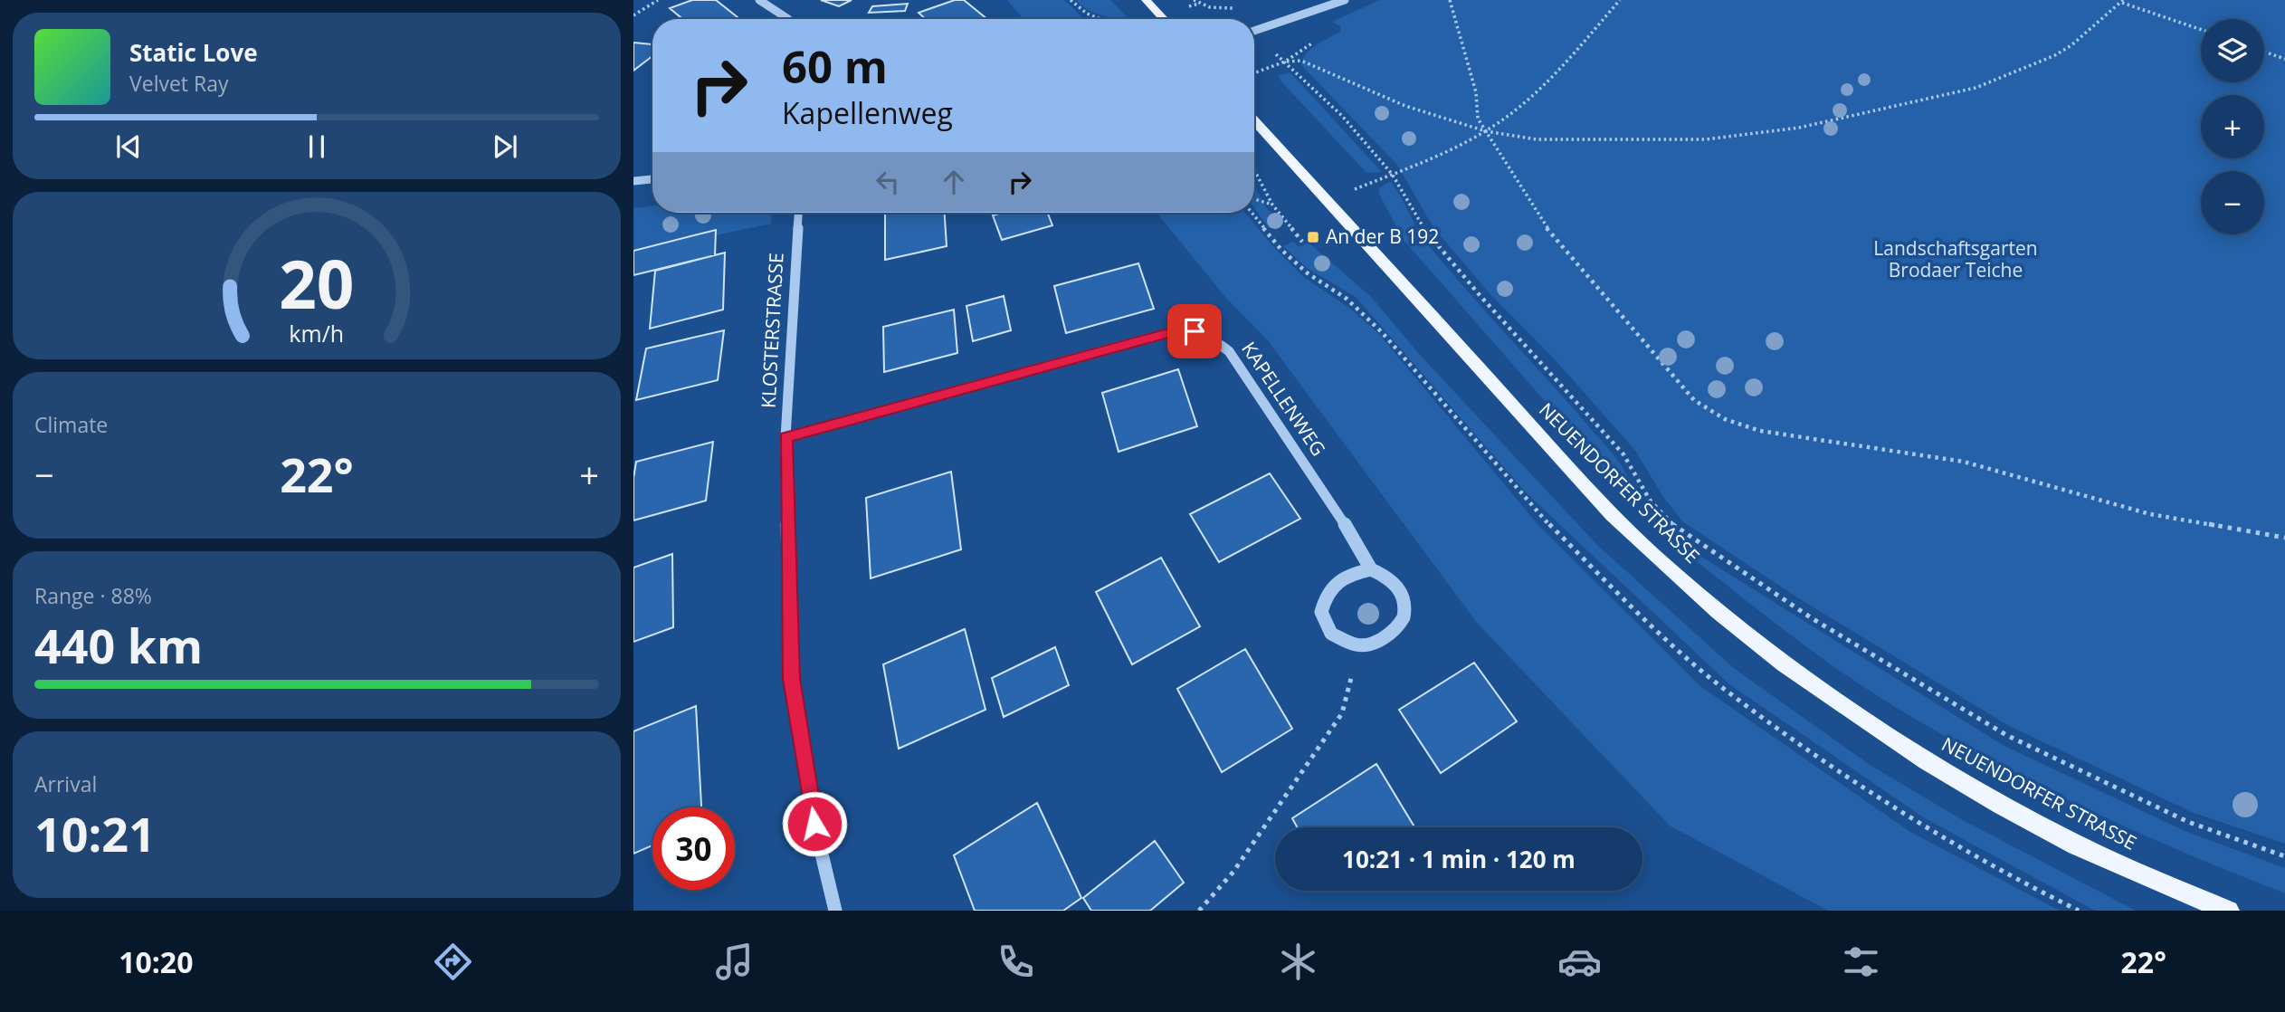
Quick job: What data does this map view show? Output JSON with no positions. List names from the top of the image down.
{
  "streets": {
    "main road": ["NEUENDORFER STRASSE"],
    "street": ["KLOSTERSTRASSE", "KAPELLENWEG"]
  },
  "crossings": [
    ["KLOSTERSTRASSE", "KAPELLENWEG"]
  ],
  "parks": ["Landschaftsgarten Brodaer Teiche"],
  "places": {
    "transit": ["An der B 192"]
  },
  "page": {
    "map_buttons": ["+", "−"],
    "turn": ["60 m", "Kapellenweg"],
    "song": ["Static Love", "Velvet Ray"],
    "tile": [
      "Climate",
      ["Range · 88%", "440 km"],
      ["Arrival", "10:21"]
    ],
    "heat": ["−", "22°", "+"],
    "limit": "30",
    "trip": "10:21 · 1 min · 120 m",
    "tabs": ["10:20", "22°"],
    "gauge": ["20", "km/h"]
  }
}
